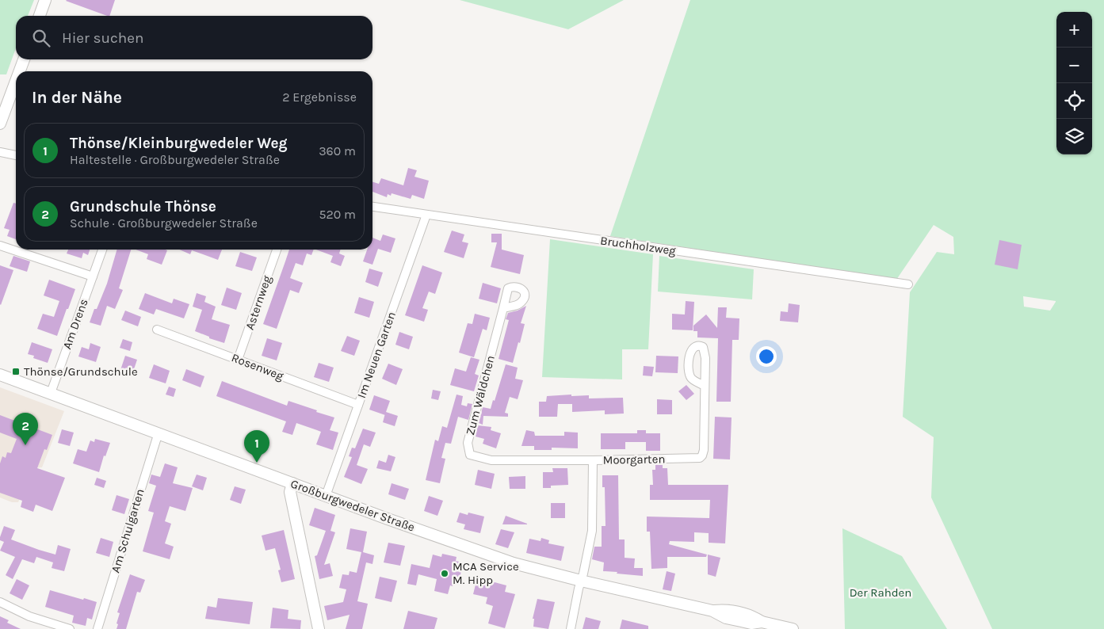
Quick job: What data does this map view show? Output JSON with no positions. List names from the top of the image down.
{
  "streets": {
    "street": [
      "Bruchholzweg",
      "Asternweg",
      "Am Drens",
      "Im Neuen Garten",
      "Rosenweg",
      "Zum Wäldchen",
      "Moorgarten",
      "Großburgwedeler Straße",
      "Am Schulgarten"
    ]
  },
  "crossings": [
    ["Bruchholzweg", "Im Neuen Garten"],
    ["Asternweg", "Rosenweg"],
    ["Am Drens", "Großburgwedeler Straße"],
    ["Im Neuen Garten", "Rosenweg"],
    ["Im Neuen Garten", "Großburgwedeler Straße"],
    ["Zum Wäldchen", "Moorgarten"],
    ["Moorgarten", "Großburgwedeler Straße"],
    ["Großburgwedeler Straße", "Am Schulgarten"]
  ],
  "parks": ["Der Rahden"],
  "places": {
    "transit": ["Thönse/Grundschule"],
    "other": ["MCA Service M. Hipp"]
  },
  "page": {
    "map_buttons": ["+", "−"],
    "search": "Hier suchen",
    "heading": ["In der Nähe", "2 Ergebnisse"],
    "list": [
      {
        "mark": "1",
        "name": "Thönse/Kleinburgwedeler Weg",
        "note": "Haltestelle · Großburgwedeler Straße",
        "value": "360 m"
      },
      {
        "mark": "2",
        "name": "Grundschule Thönse",
        "note": "Schule · Großburgwedeler Straße",
        "value": "520 m"
      }
    ],
    "pins": ["2", "1"]
  }
}
